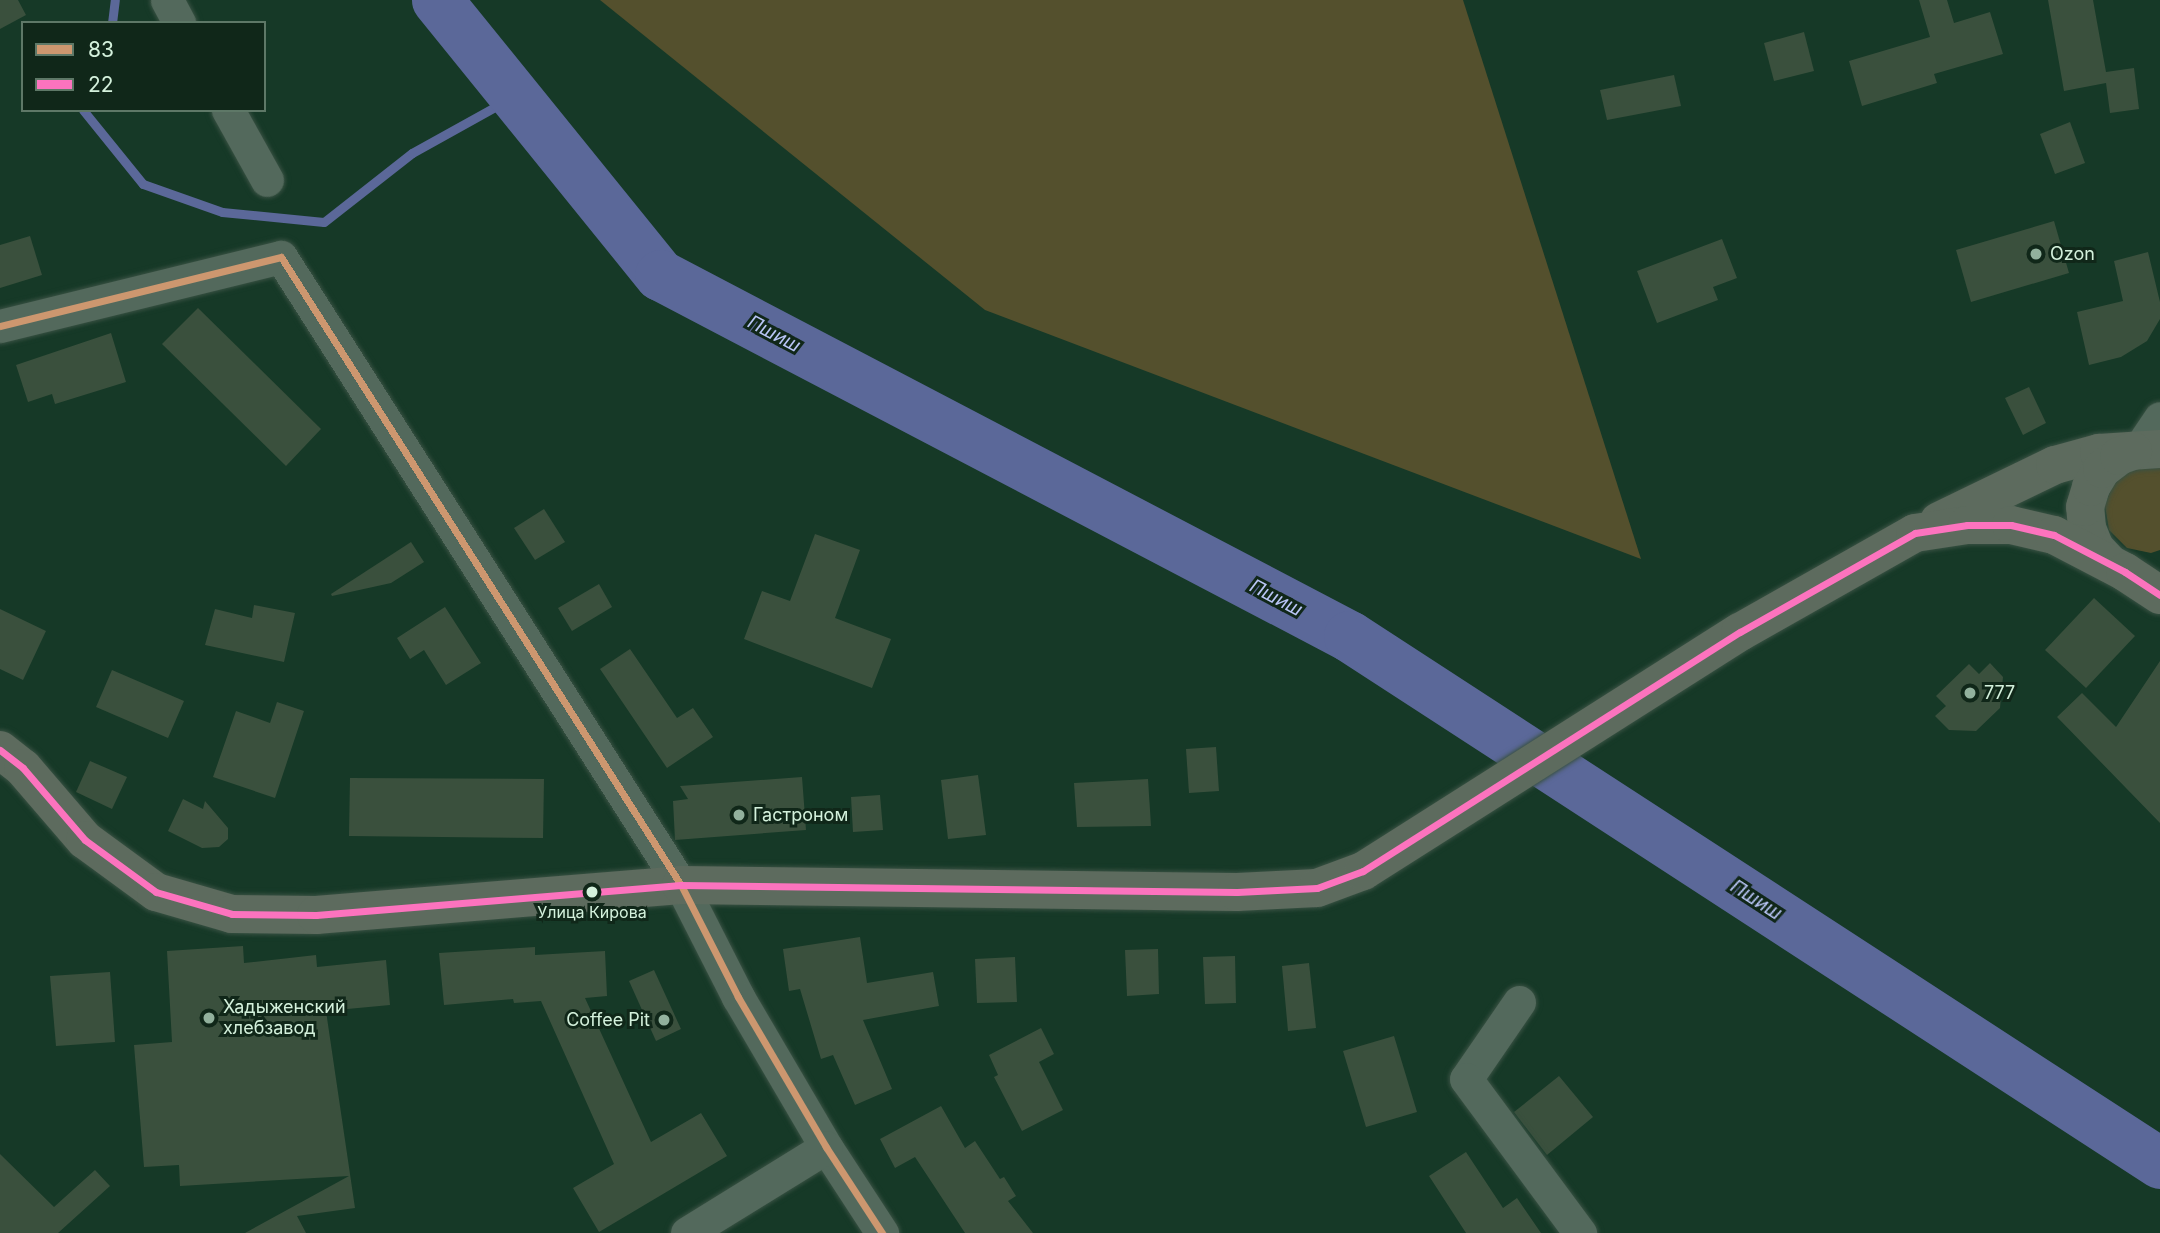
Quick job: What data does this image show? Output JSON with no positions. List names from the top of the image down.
{
  "water": ["Пшиш"],
  "places": [
    "Ozon",
    "777",
    "Гастроном",
    "Улица Кирова",
    "Хадыженский хлебзавод",
    "Coffee Pit"
  ],
  "lines": ["transit line 83", "transit line 22"],
  "legend": ["83", "22"]
}
